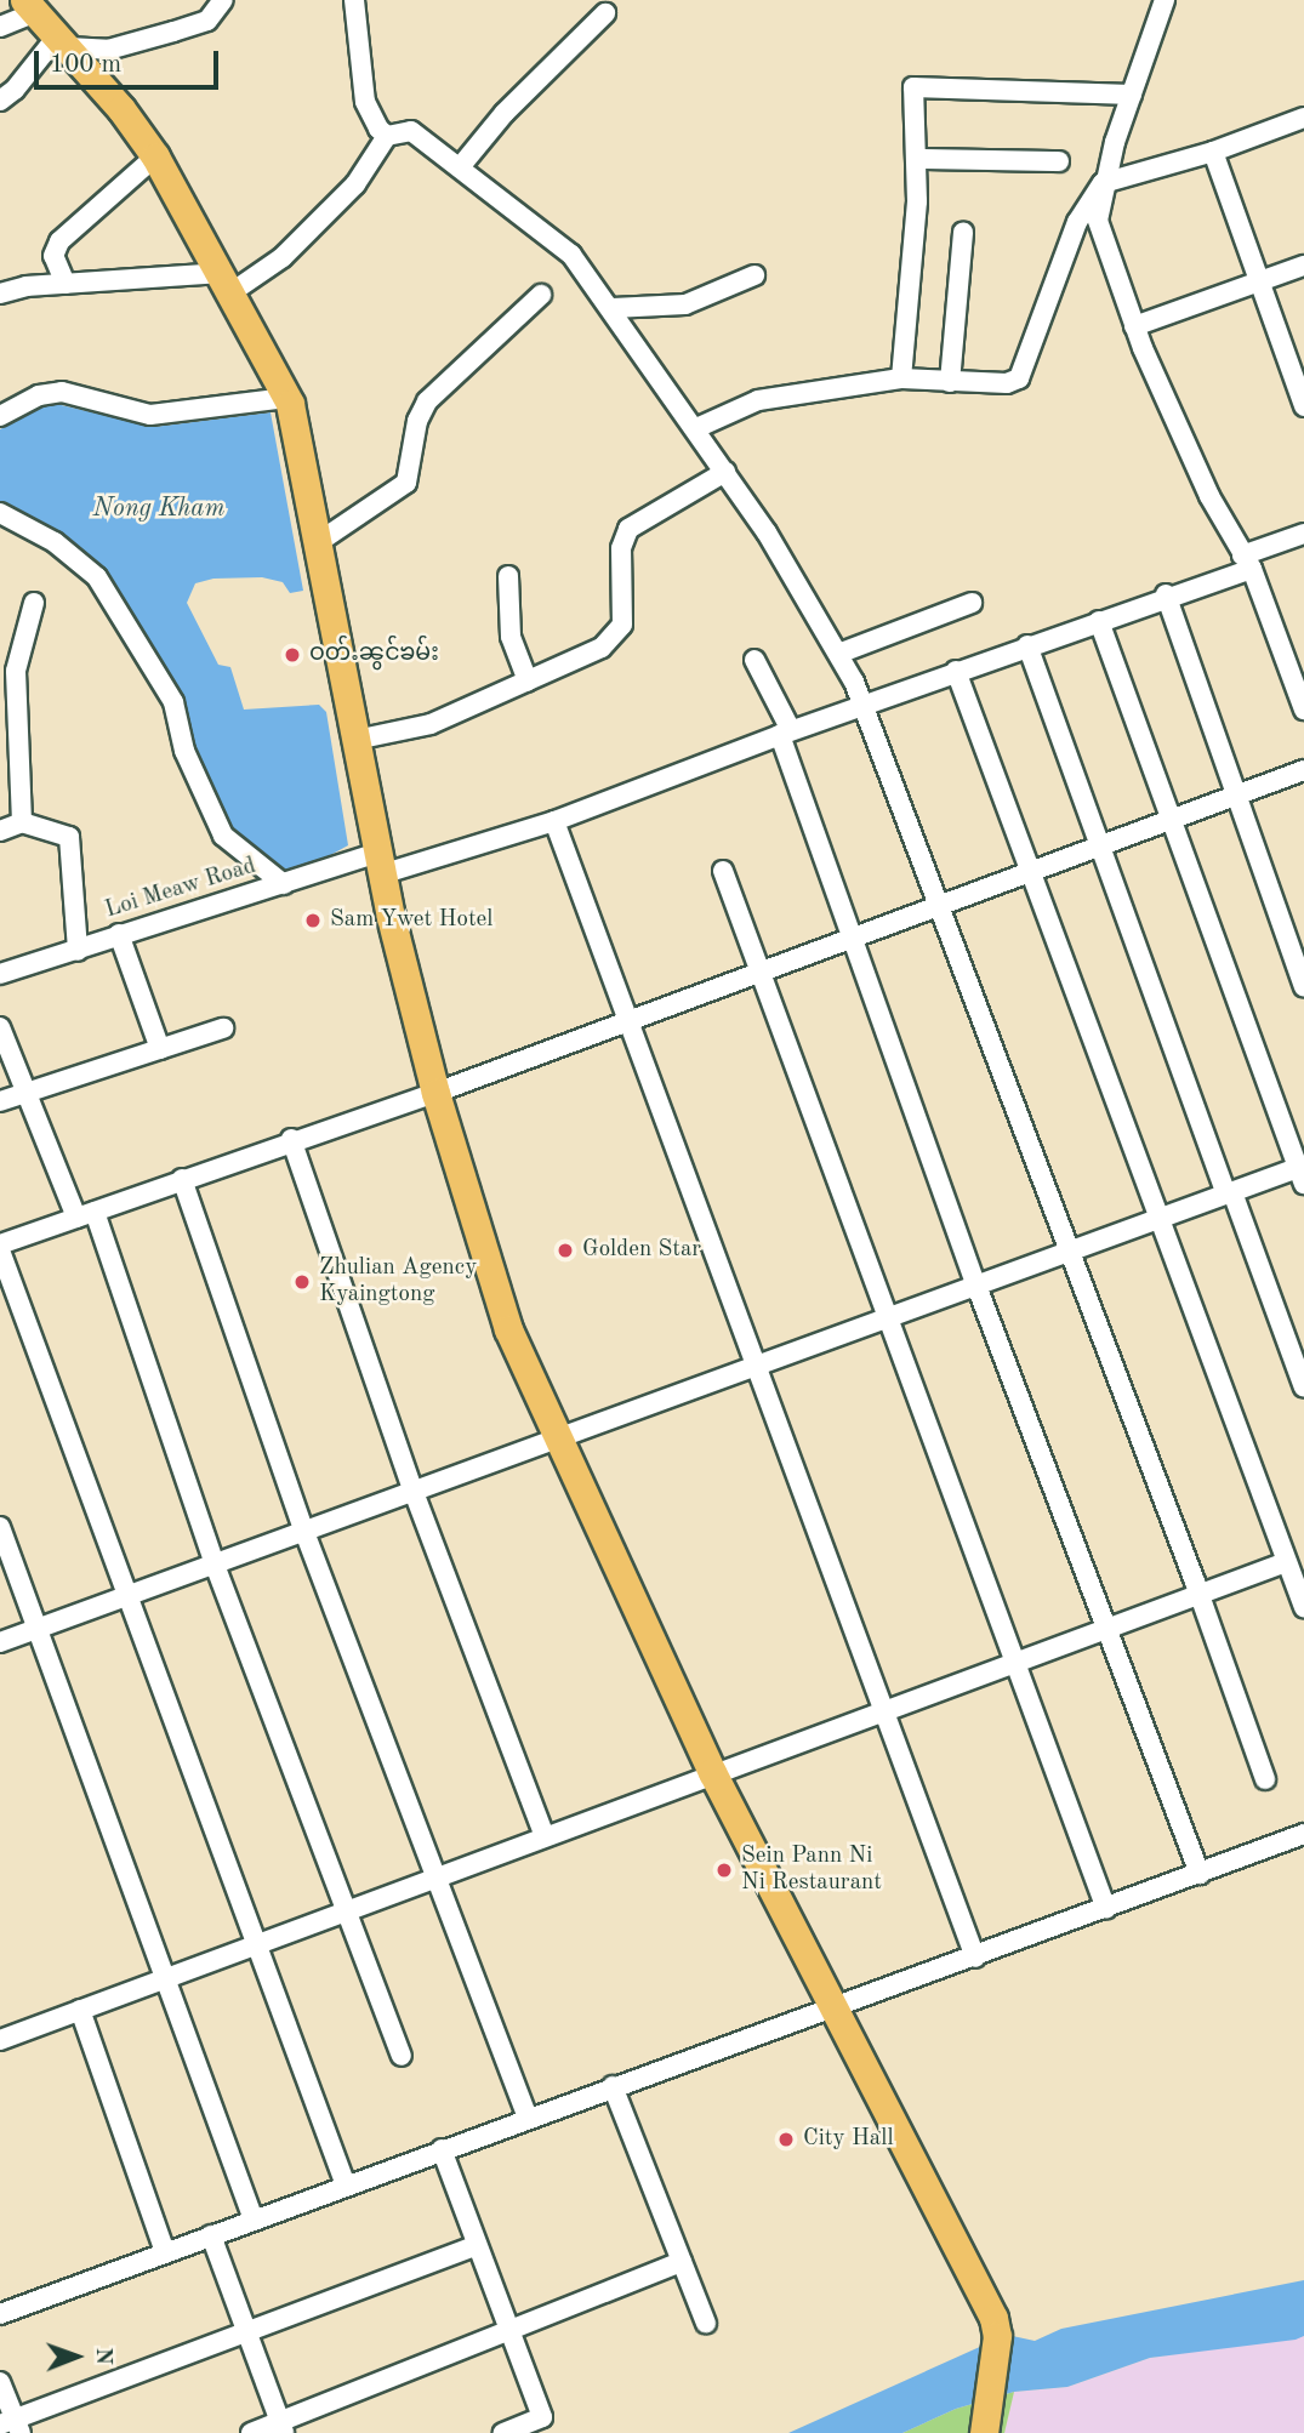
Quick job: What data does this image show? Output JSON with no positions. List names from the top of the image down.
{
  "streets": {
    "street": ["Loi Meaw Road"]
  },
  "water": ["Nong Kham"],
  "places": [
    "ဝတ်ႉၼွင်ၶမ်း",
    "Sam Ywet Hotel",
    "Golden Star",
    "Zhulian Agency Kyaingtong",
    "Sein Pann Ni Ni Restaurant",
    "City Hall"
  ],
  "scale_bar": "100 m",
  "north": "right"
}
